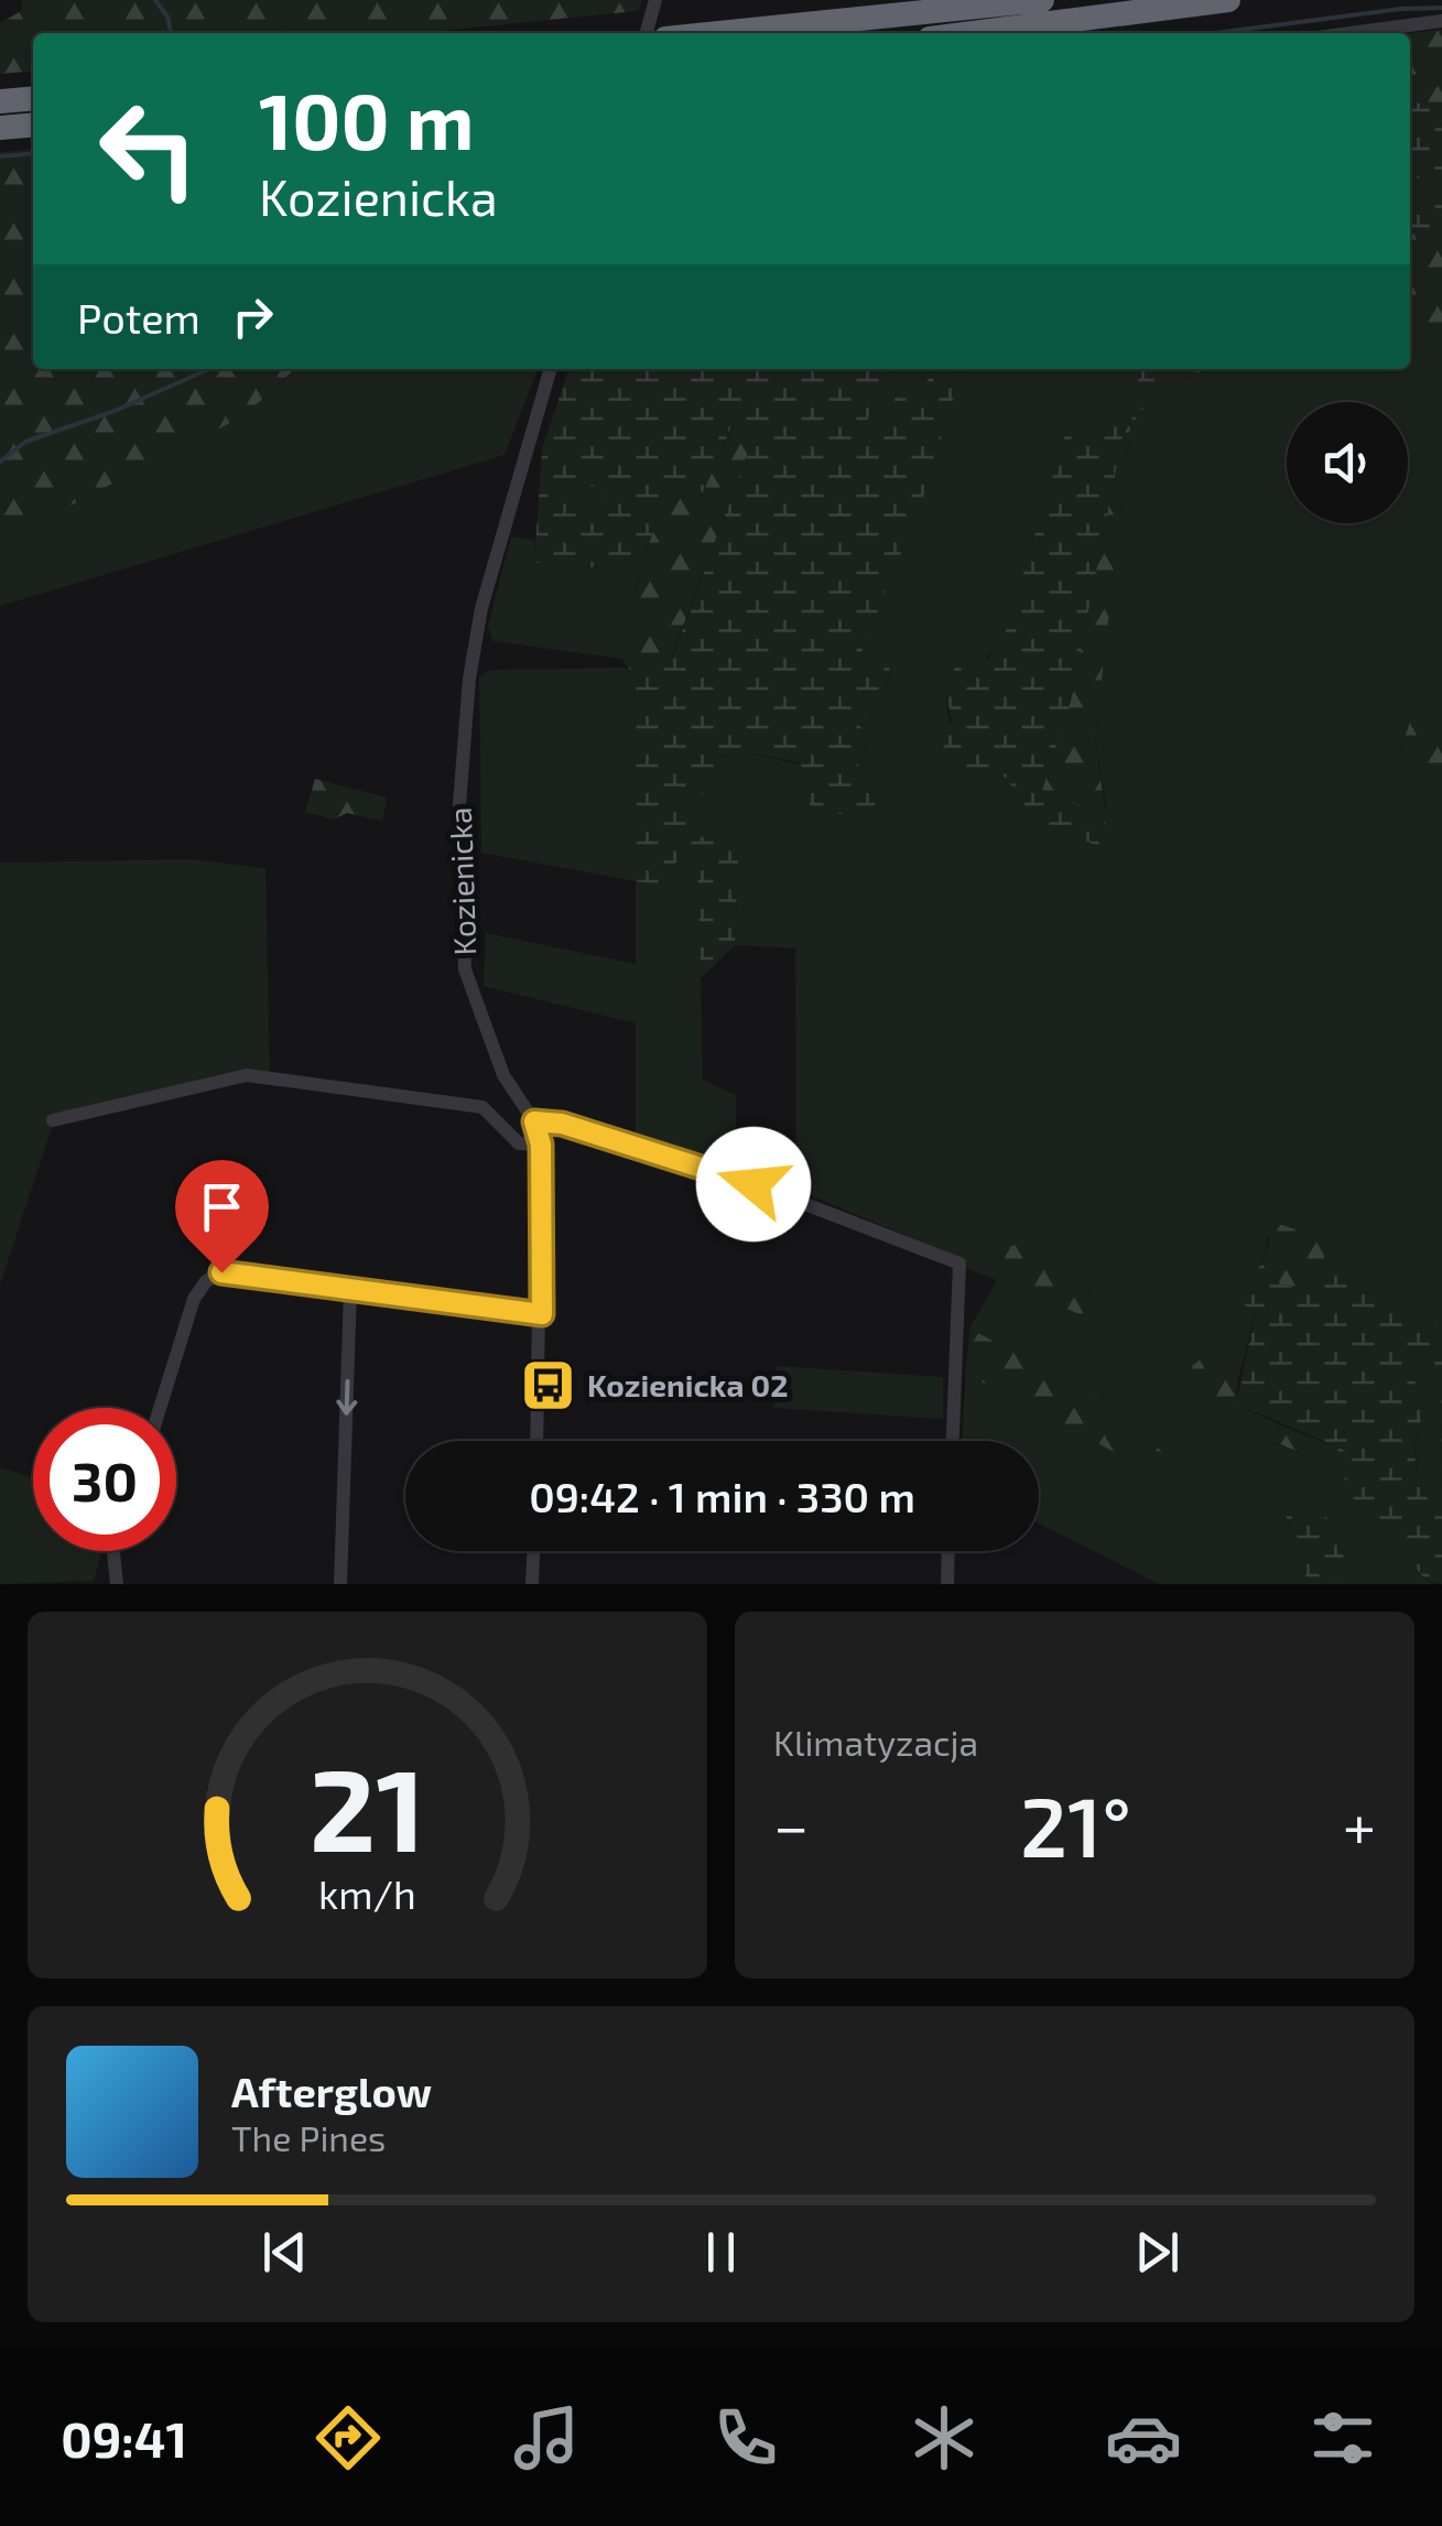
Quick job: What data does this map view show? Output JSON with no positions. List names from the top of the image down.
{
  "streets": {
    "street": ["Kozienicka"]
  },
  "places": {
    "bus stop": ["Kozienicka 02"]
  },
  "page": {
    "turn": ["100 m", "Kozienicka"],
    "then": "Potem",
    "limit": "30",
    "trip": "09:42 · 1 min · 330 m",
    "tile": "Klimatyzacja",
    "heat": ["−", "21°", "+"],
    "song": ["Afterglow", "The Pines"],
    "tabs": "09:41",
    "gauge": ["21", "km/h"]
  }
}
